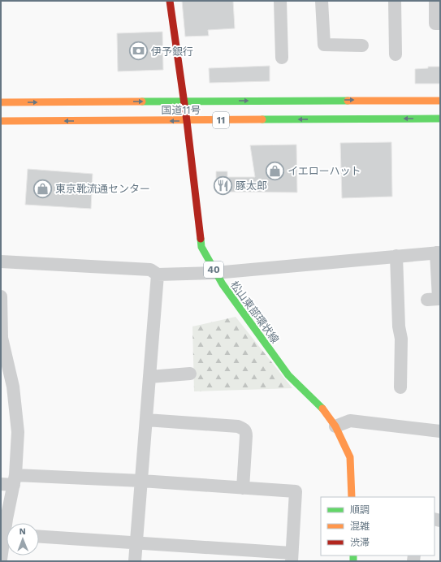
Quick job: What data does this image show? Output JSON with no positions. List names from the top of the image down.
{
  "streets": {
    "main road": [
      "国道11号",
      "11",
      "40",
      "松山東部環状線"
    ]
  },
  "crossings": [
    ["国道11号", "松山東部環状線"]
  ],
  "places": {
    "bank": ["伊予銀行"],
    "shop": ["イエローハット", "東京靴流通センター"],
    "restaurant": ["豚太郎"]
  },
  "legend": ["順調", "混雑", "渋滞"],
  "north": "top"
}
